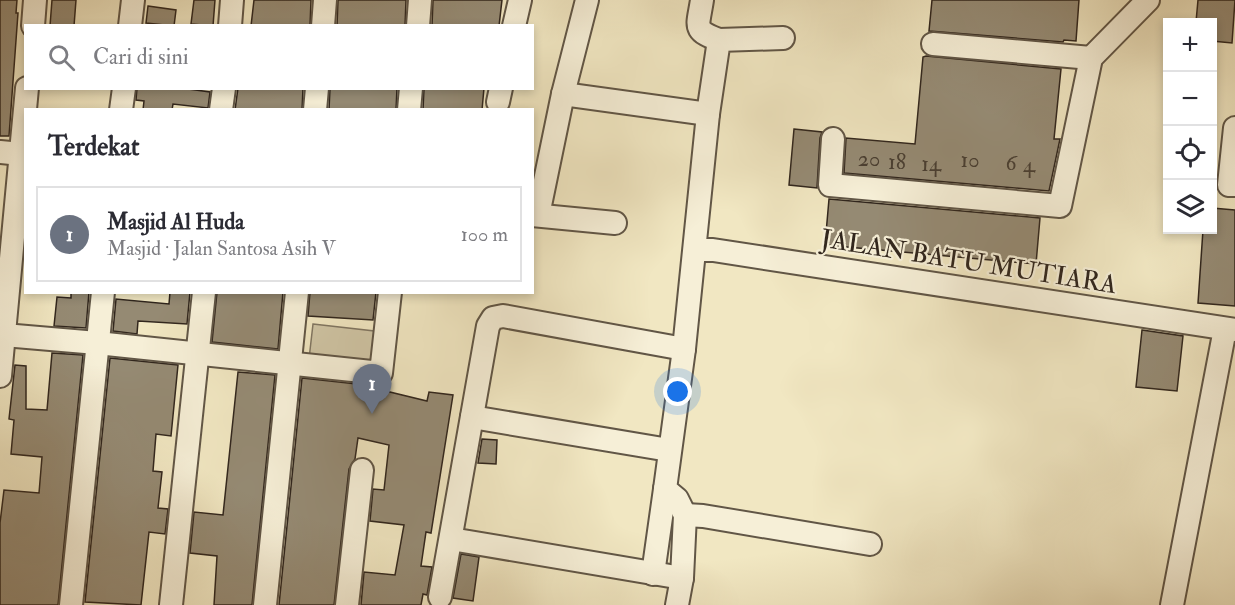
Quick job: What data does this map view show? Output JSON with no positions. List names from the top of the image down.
{
  "streets": {
    "street": ["JALAN BATU MUTIARA"]
  },
  "house_numbers": [
    "20",
    "10",
    "18",
    "6",
    "14",
    "4"
  ],
  "page": {
    "map_buttons": ["+", "−"],
    "search": "Cari di sini",
    "heading": "Terdekat",
    "list": [
      {
        "mark": "1",
        "name": "Masjid Al Huda",
        "note": "Masjid · Jalan Santosa Asih V",
        "value": "100 m"
      }
    ],
    "pins": "1"
  }
}
